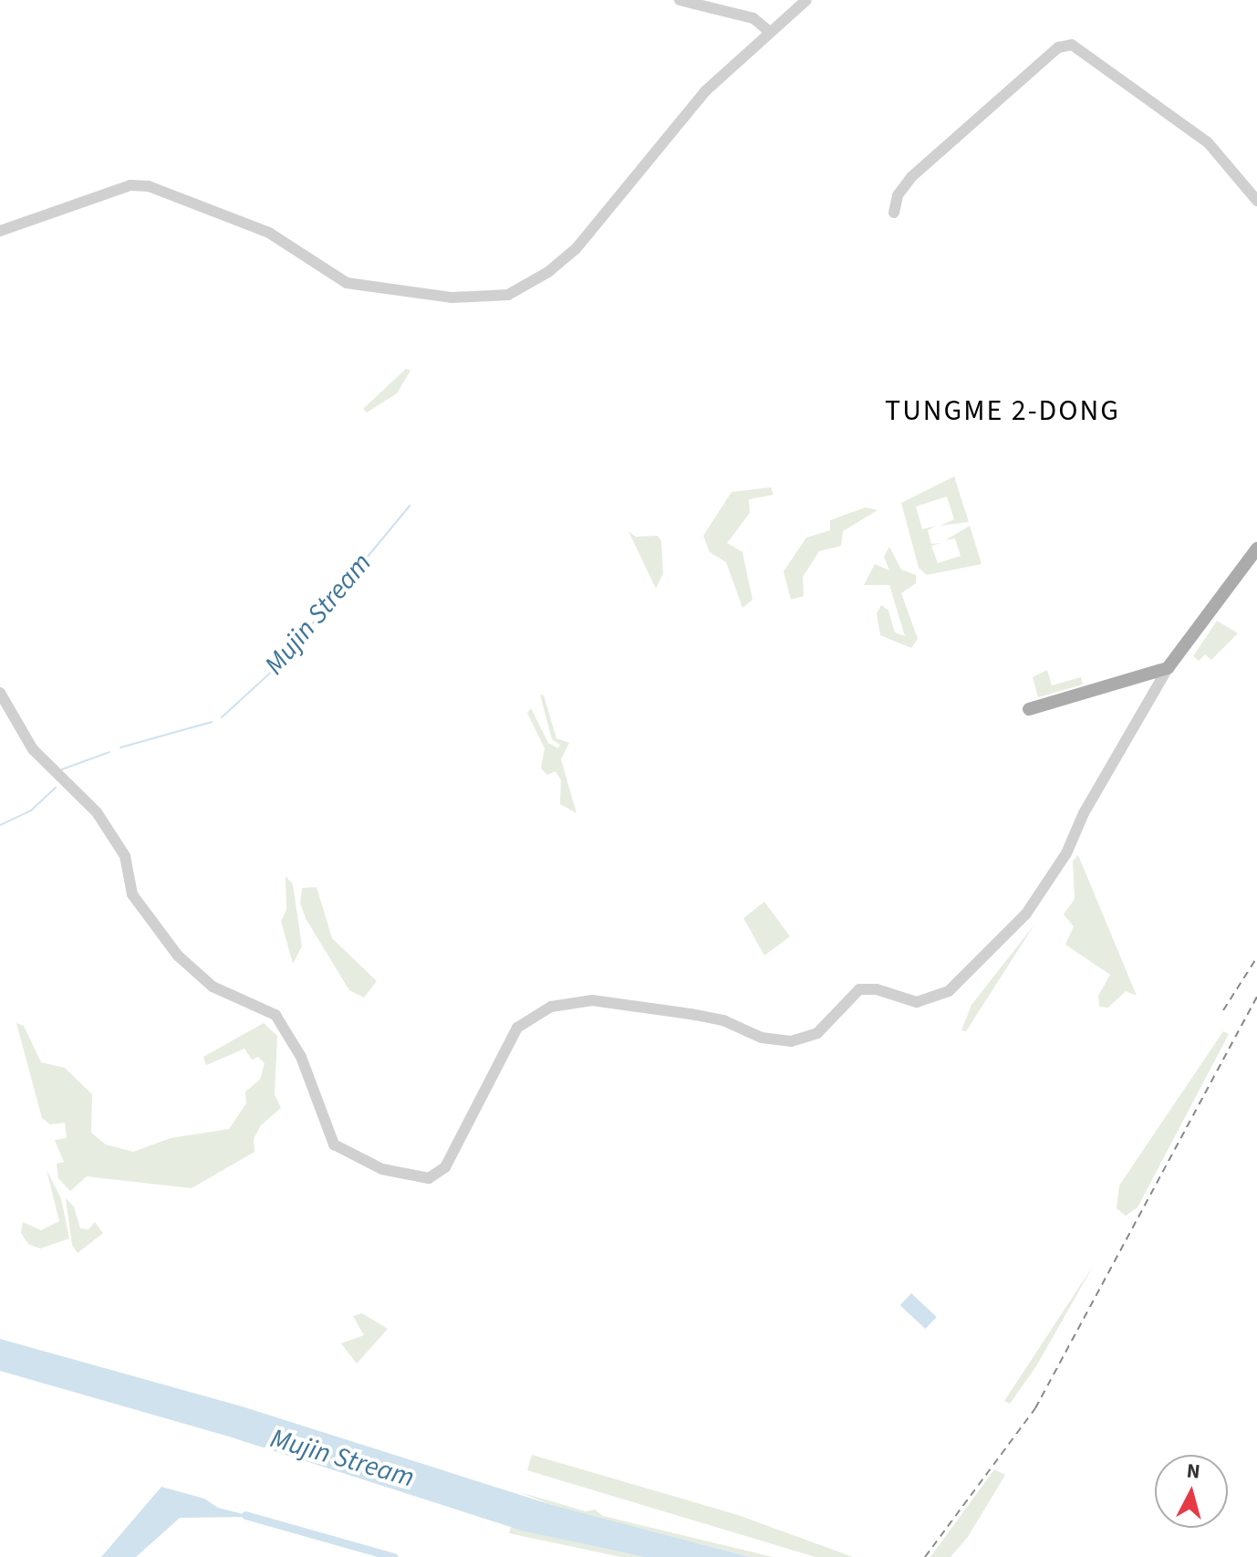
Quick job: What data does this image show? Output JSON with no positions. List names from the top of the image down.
{
  "districts": ["TUNGME 2-DONG"],
  "water": ["Mujin Stream"],
  "north": "top"
}
